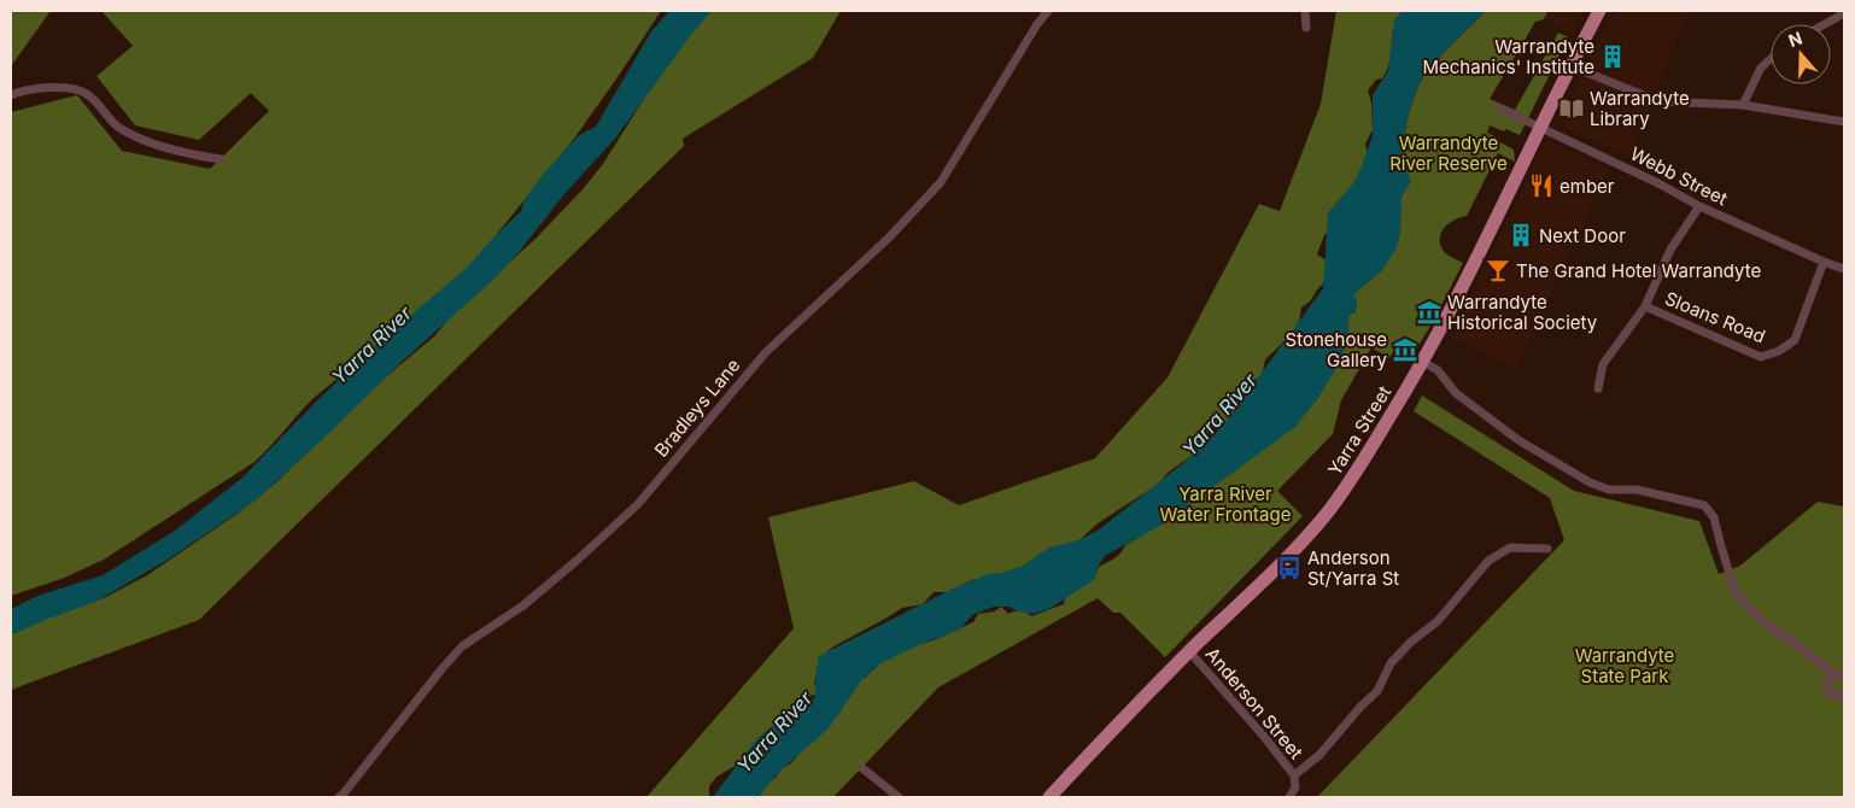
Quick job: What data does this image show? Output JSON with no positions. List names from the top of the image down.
{
  "streets": {
    "main road": ["Yarra Street"],
    "street": [
      "Webb Street",
      "Sloans Road",
      "Bradleys Lane",
      "Anderson Street"
    ]
  },
  "crossings": [
    ["Webb Street", "Sloans Road"],
    ["Webb Street", "Yarra Street"],
    ["Yarra Street", "Anderson Street"]
  ],
  "water": ["Yarra River"],
  "parks": ["Warrandyte River Reserve", "Yarra River Water Frontage", "Warrandyte State Park"],
  "places": {
    "building": ["Warrandyte Mechanics' Institute", "Next Door"],
    "library": ["Warrandyte Library"],
    "restaurant": ["ember"],
    "bar": ["The Grand Hotel Warrandyte"],
    "museum": ["Warrandyte Historical Society", "Stonehouse Gallery"],
    "bus stop": ["Anderson St/Yarra St"]
  },
  "north": "top"
}
